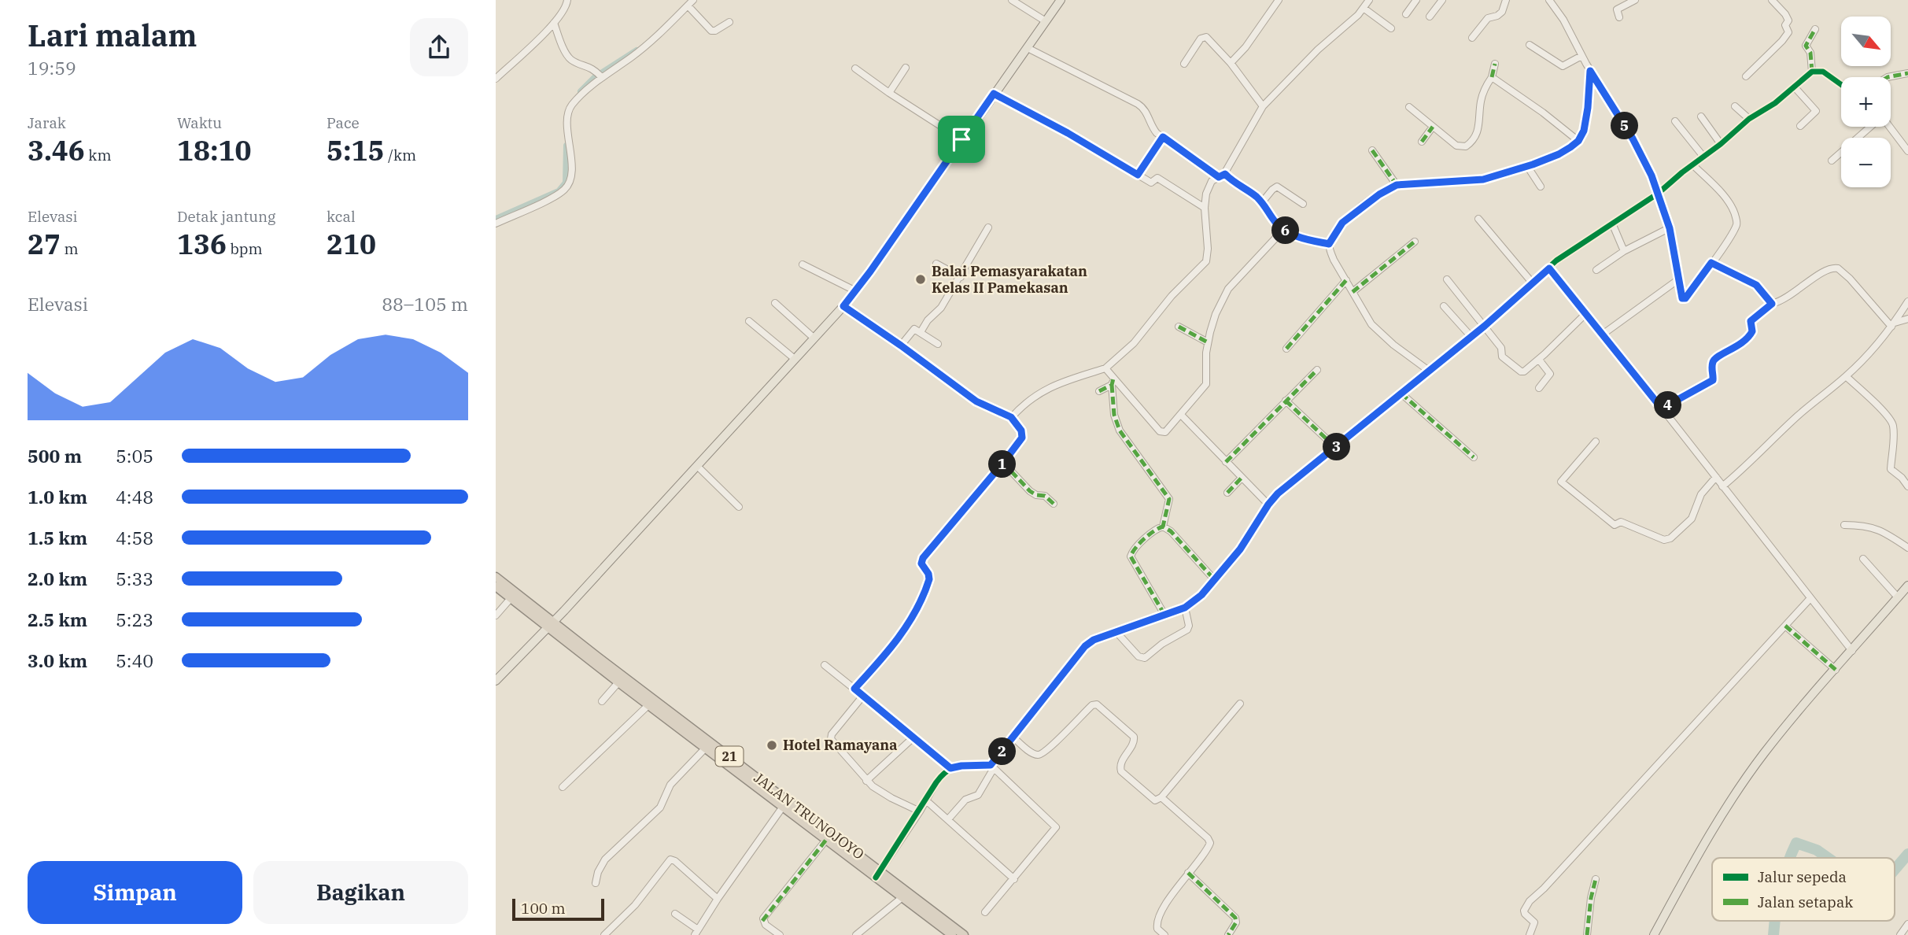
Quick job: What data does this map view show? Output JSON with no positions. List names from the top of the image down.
{
  "streets": {
    "highway": ["21", "JALAN TRUNOJOYO"]
  },
  "places": ["Balai Pemasyarakatan Kelas II Pamekasan", "Hotel Ramayana"],
  "legend": ["Jalur sepeda", "Jalan setapak"],
  "scale_bar": "100 m",
  "north": "bottom right",
  "page": {
    "heading": ["Lari malam", "19:59"],
    "map_buttons": ["+", "−"],
    "stats": [
      ["Jarak", "3.46 km"],
      ["Waktu", "18:10"],
      ["Pace", "5:15 /km"],
      ["Elevasi", "27 m"],
      ["Detak jantung", "136 bpm"],
      ["kcal", "210"]
    ],
    "pins": [
      "5",
      "6",
      "4",
      "3",
      "1",
      "2"
    ],
    "chart": ["Elevasi", "88–105 m"],
    "list": [
      {
        "name": "500 m",
        "note": "5:05"
      },
      {
        "name": "1.0 km",
        "note": "4:48"
      },
      {
        "name": "1.5 km",
        "note": "4:58"
      },
      {
        "name": "2.0 km",
        "note": "5:33"
      },
      {
        "name": "2.5 km",
        "note": "5:23"
      },
      {
        "name": "3.0 km",
        "note": "5:40"
      }
    ],
    "buttons": ["Simpan", "Bagikan"],
    "scale": "100 m"
  }
}
